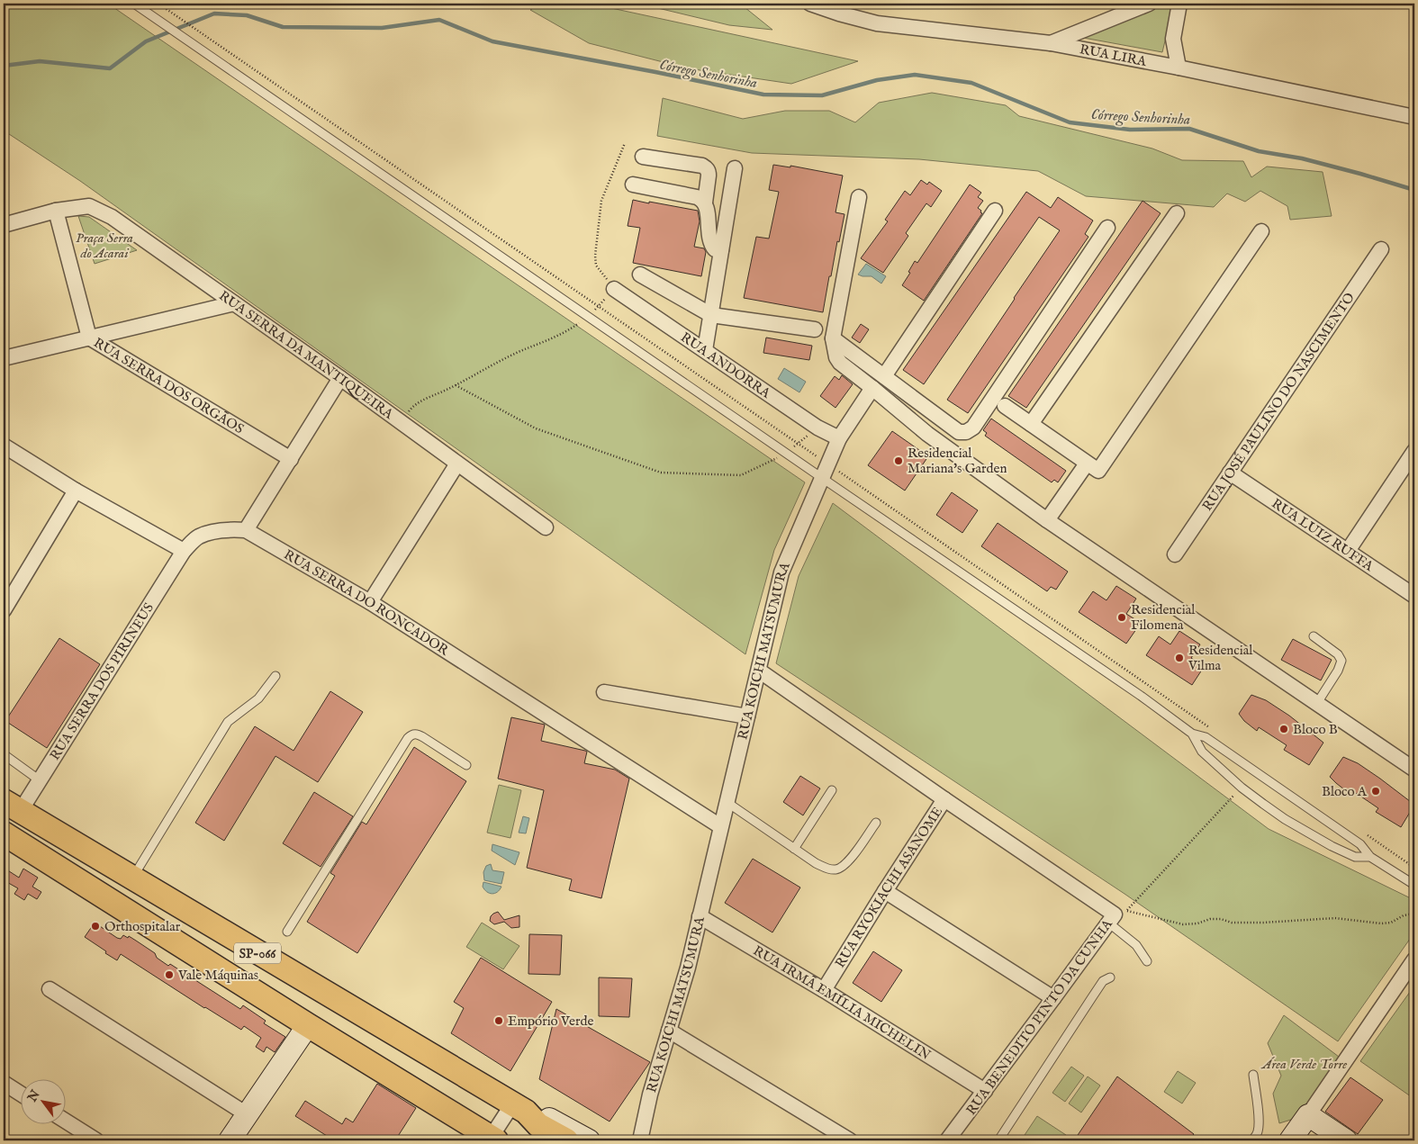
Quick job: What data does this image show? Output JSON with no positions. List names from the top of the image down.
{
  "streets": {
    "main road": ["SP-066"],
    "street": [
      "RUA LIRA",
      "RUA SERRA DA MANTIQUEIRA",
      "RUA ANDORRA",
      "RUA SERRA DOS ORGÃOS",
      "RUA JOSÉ PAULINO DO NASCIMENTO",
      "RUA LUIZ RUFFA",
      "RUA SERRA DO RONCADOR",
      "RUA KOICHI MATSUMURA",
      "RUA SERRA DOS PIRINEUS",
      "RUA RYOKIACHI ASANOME",
      "RUA IRMÃ EMÍLIA MICHELIN",
      "RUA BENEDITO PINTO DA CUNHA"
    ]
  },
  "crossings": [
    ["RUA SERRA DA MANTIQUEIRA", "RUA SERRA DOS ORGÃOS"],
    ["RUA ANDORRA", "RUA KOICHI MATSUMURA"],
    ["RUA JOSÉ PAULINO DO NASCIMENTO", "RUA LUIZ RUFFA"],
    ["RUA SERRA DO RONCADOR", "RUA KOICHI MATSUMURA"],
    ["RUA KOICHI MATSUMURA", "RUA IRMÃ EMÍLIA MICHELIN"],
    ["RUA SERRA DOS PIRINEUS", "SP-066"],
    ["RUA RYOKIACHI ASANOME", "RUA IRMÃ EMÍLIA MICHELIN"],
    ["RUA RYOKIACHI ASANOME", "RUA BENEDITO PINTO DA CUNHA"],
    ["RUA IRMÃ EMÍLIA MICHELIN", "RUA BENEDITO PINTO DA CUNHA"]
  ],
  "water": ["Córrego Senhorinha"],
  "parks": ["Praça Serra do Acarai", "Área Verde Torre"],
  "places": [
    "Residencial Mariana's Garden",
    "Residencial Filomena",
    "Residencial Vilma",
    "Bloco B",
    "Bloco A",
    "Orthospitalar",
    "Vale Máquinas",
    "Empório Verde"
  ],
  "north": "top left"
}
